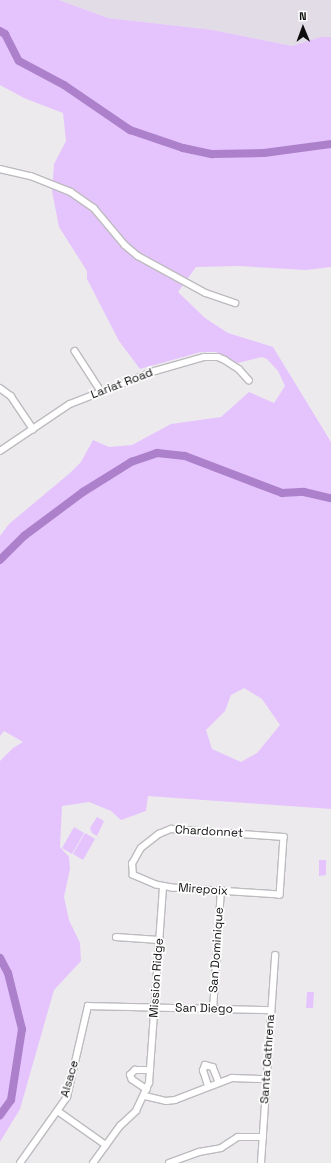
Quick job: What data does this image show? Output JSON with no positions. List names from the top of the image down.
{
  "streets": {
    "street": [
      "Lariat Road",
      "Chardonnet",
      "Mirepoix",
      "San Dominique",
      "Mission Ridge",
      "San Diego",
      "Santa Cathrena",
      "Alsace"
    ]
  },
  "crossings": [
    ["Chardonnet", "Mirepoix"],
    ["Mirepoix", "San Dominique"],
    ["Mirepoix", "Mission Ridge"],
    ["San Dominique", "San Diego"],
    ["Mission Ridge", "San Diego"],
    ["San Diego", "Santa Cathrena"],
    ["San Diego", "Alsace"]
  ],
  "north": "top"
}
